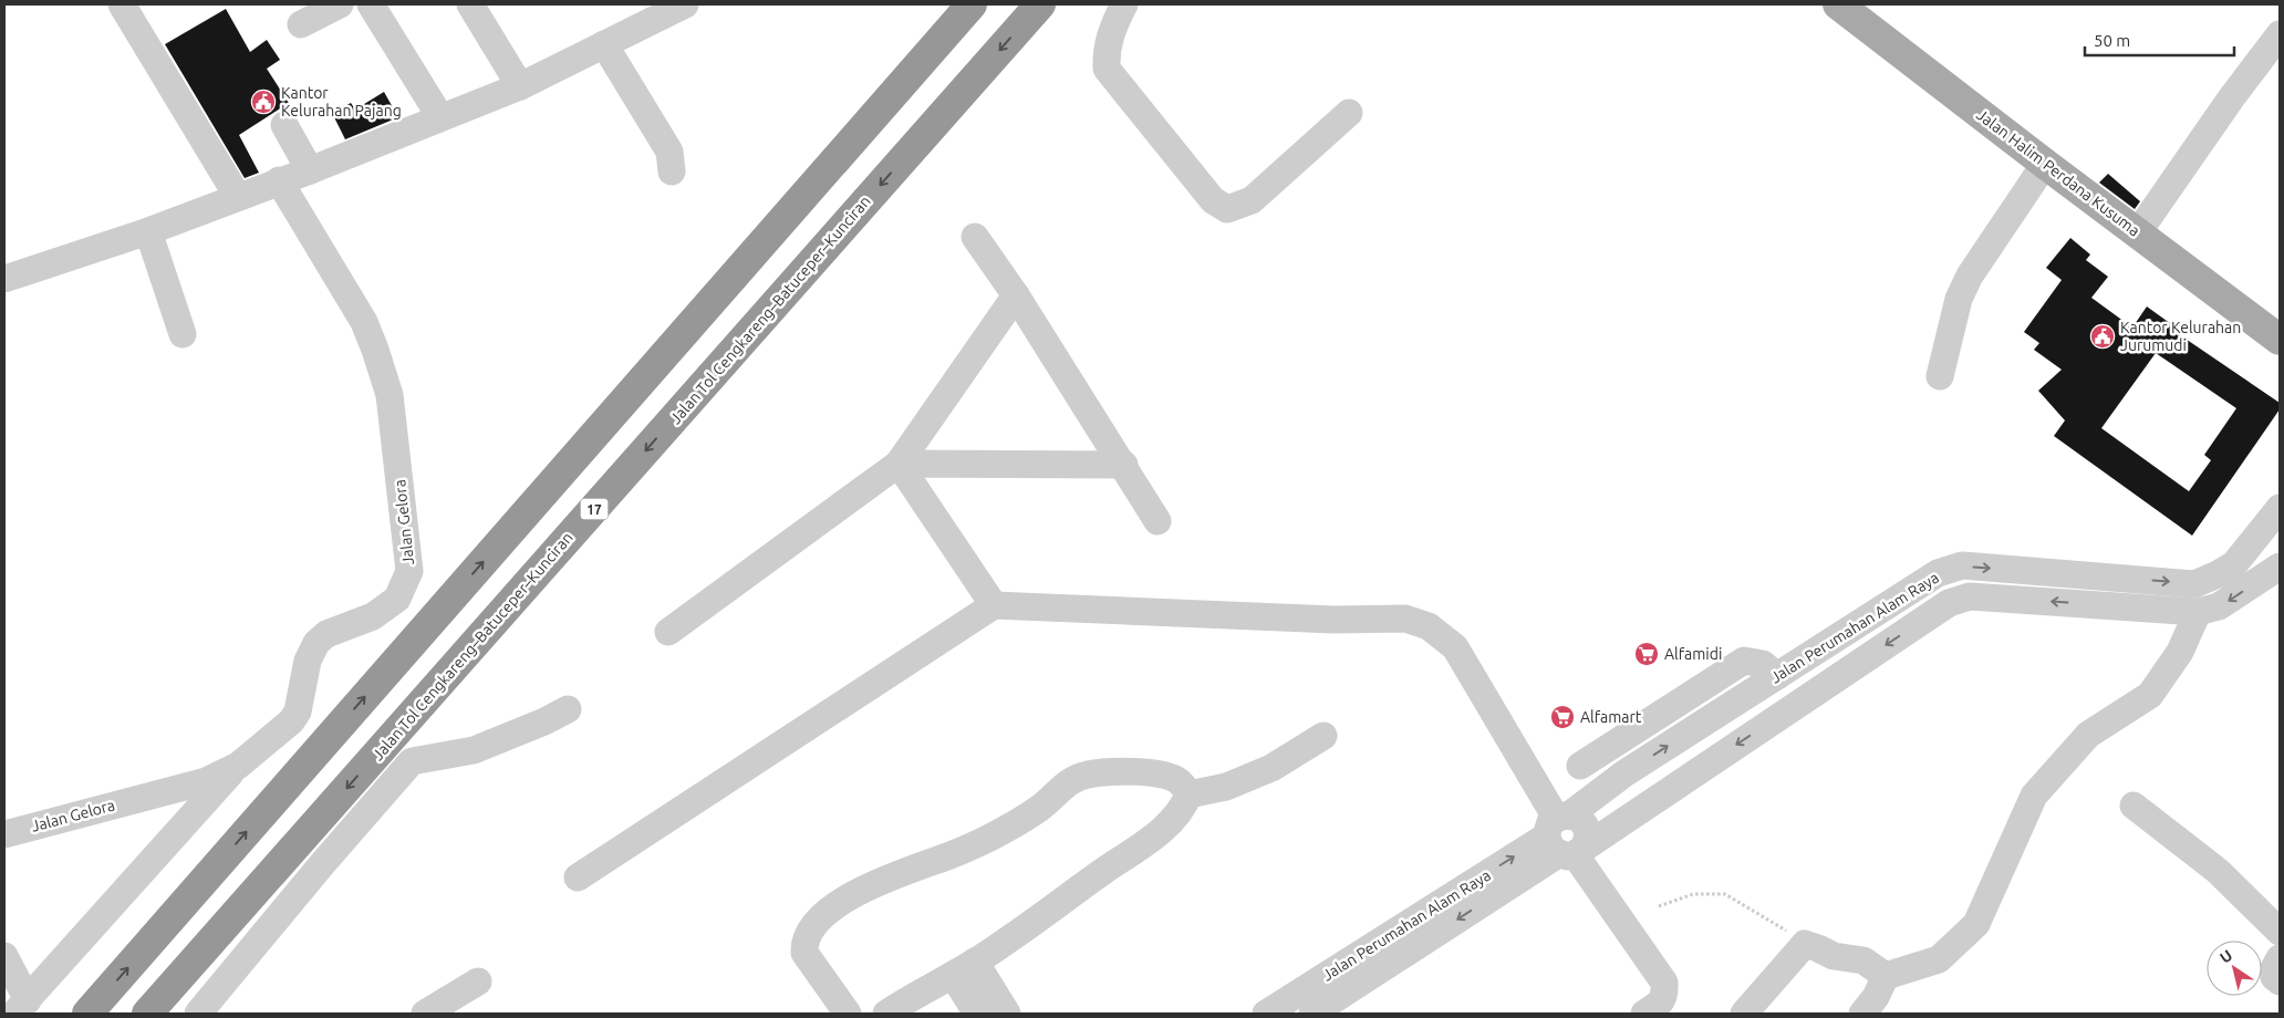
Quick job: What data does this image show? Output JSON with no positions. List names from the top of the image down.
{
  "streets": {
    "highway": ["Jalan Tol Cengkareng–Batuceper–Kunciran", "17"],
    "main road": ["Jalan Halim Perdana Kusuma"],
    "street": ["Jalan Gelora", "Jalan Perumahan Alam Raya"]
  },
  "places": {
    "public building": ["Kantor Kelurahan Pajang", "Kantor Kelurahan Jurumudi"],
    "supermarket": ["Alfamidi", "Alfamart"]
  },
  "scale_bar": "50 m",
  "north": "top left"
}
